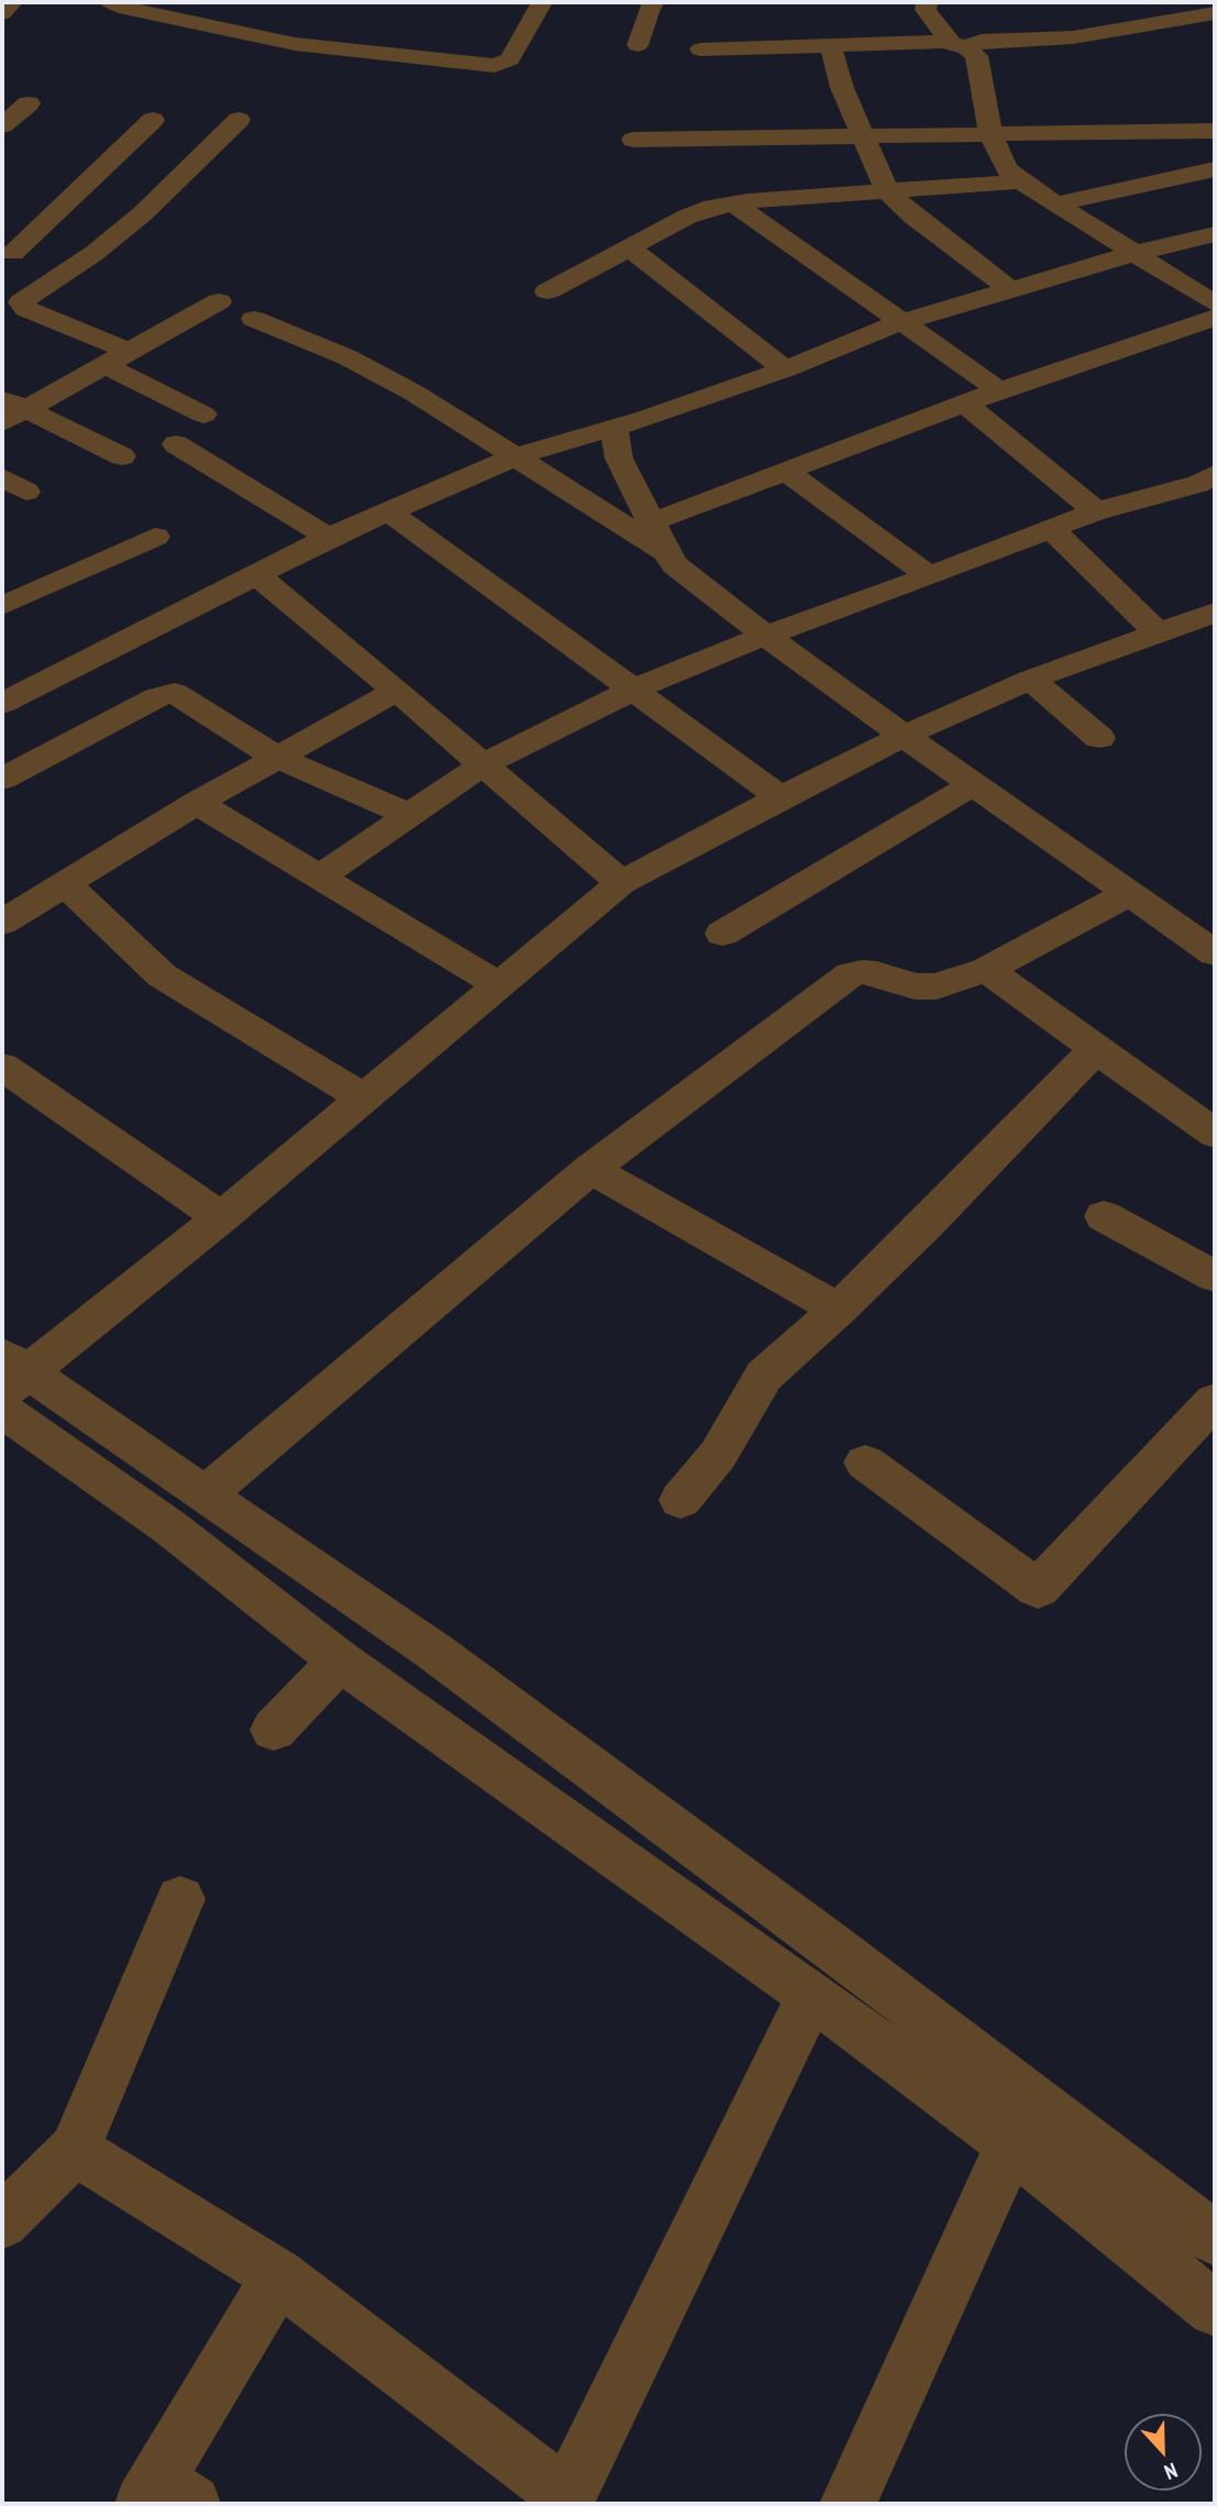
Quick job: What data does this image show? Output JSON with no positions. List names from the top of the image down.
{
  "north": "bottom"
}
